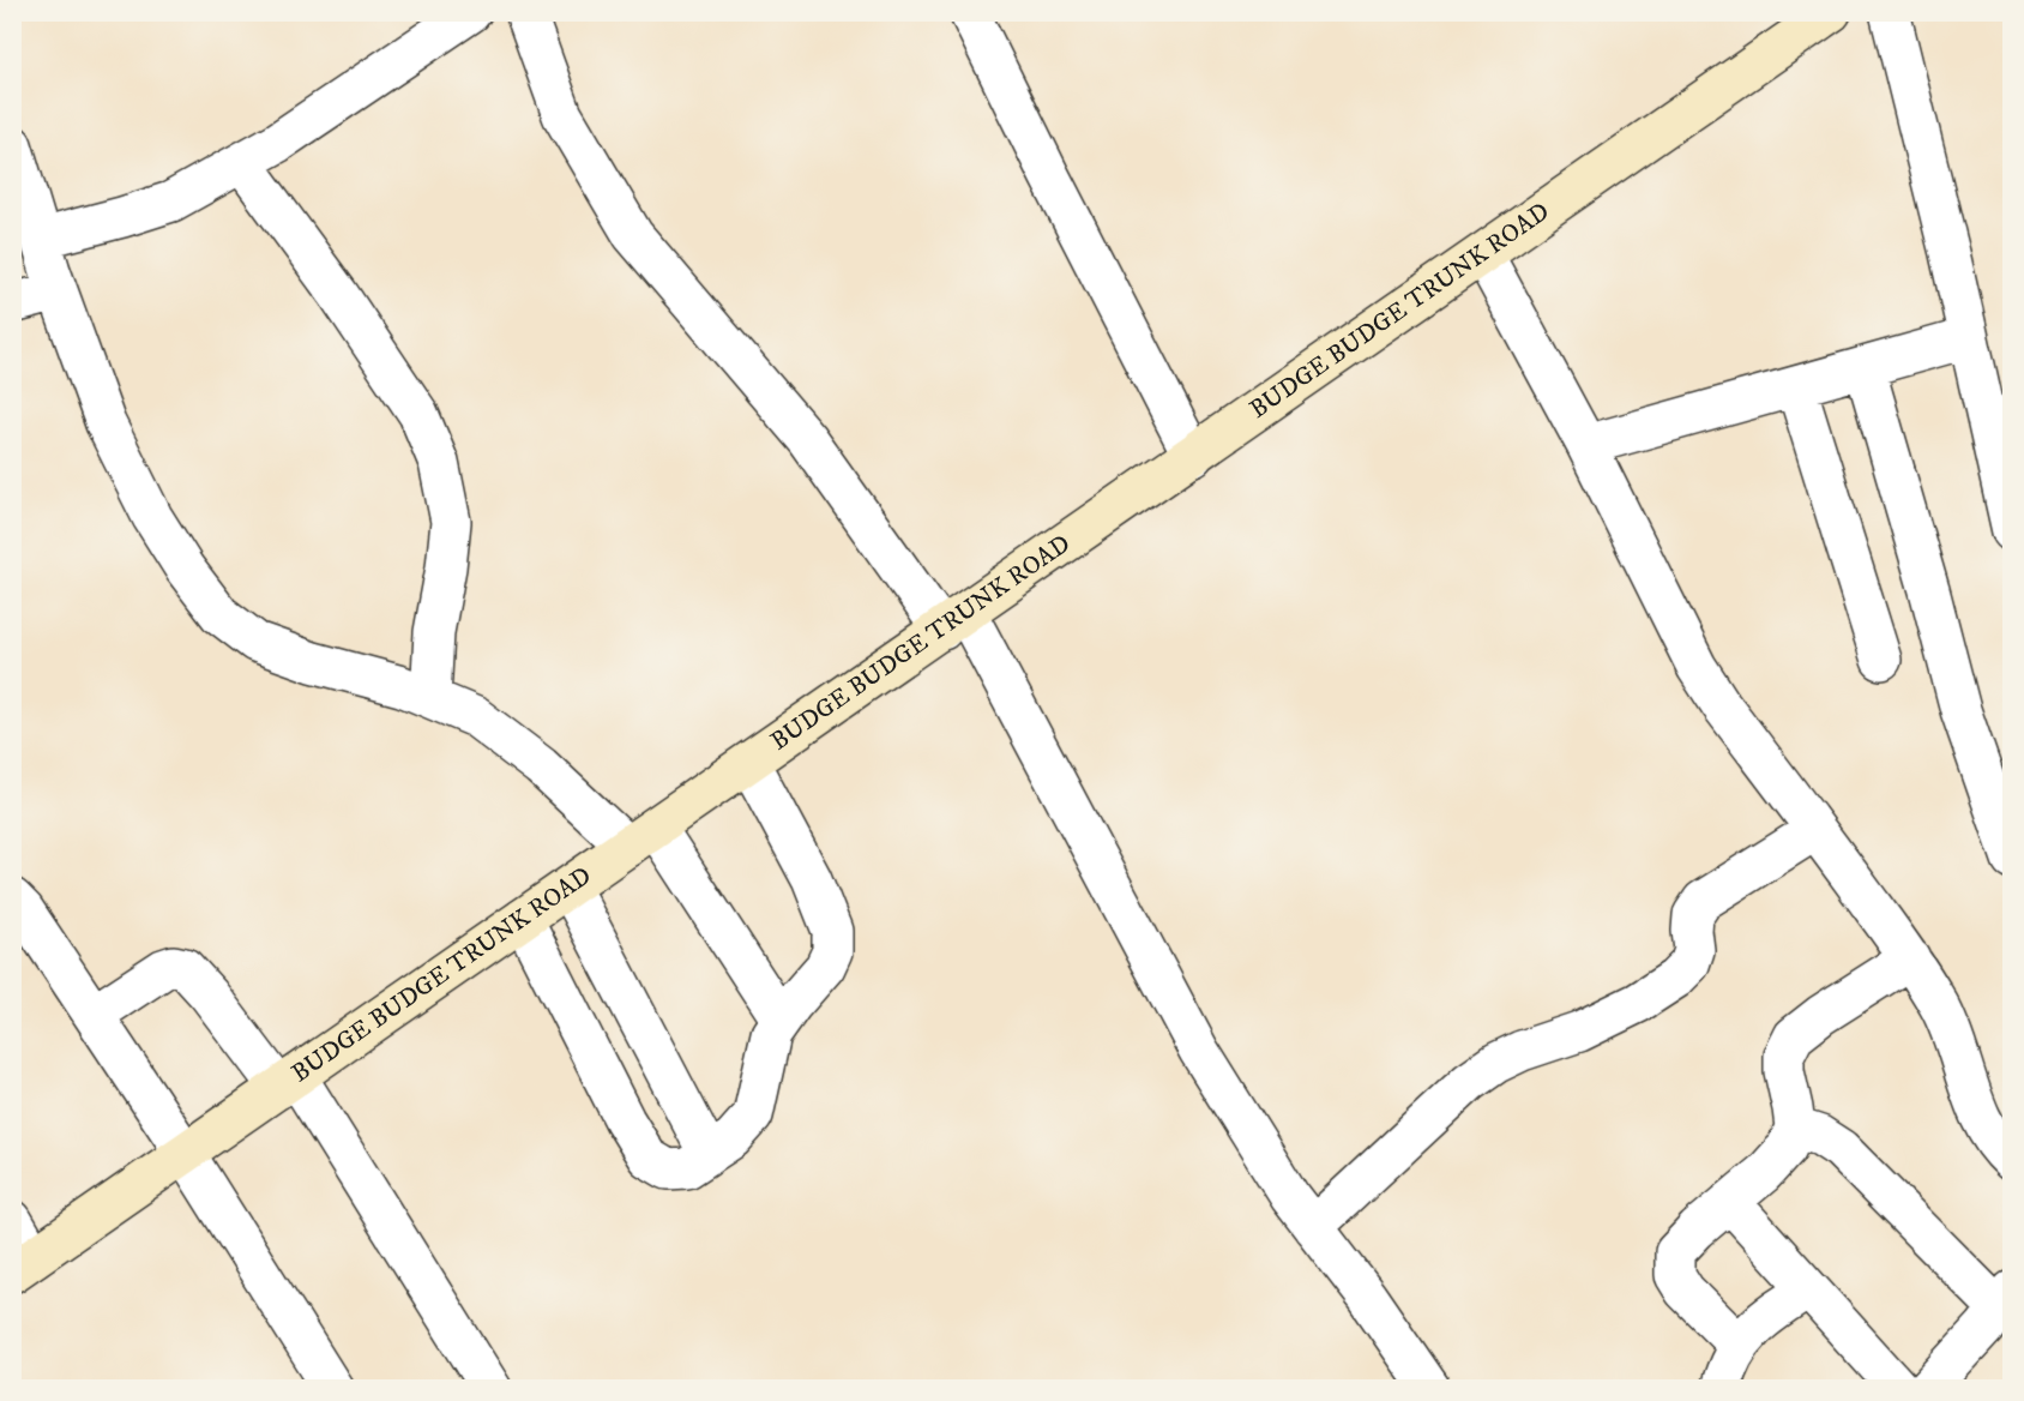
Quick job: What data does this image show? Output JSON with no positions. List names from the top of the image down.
{
  "streets": {
    "main road": ["BUDGE BUDGE TRUNK ROAD"]
  }
}
